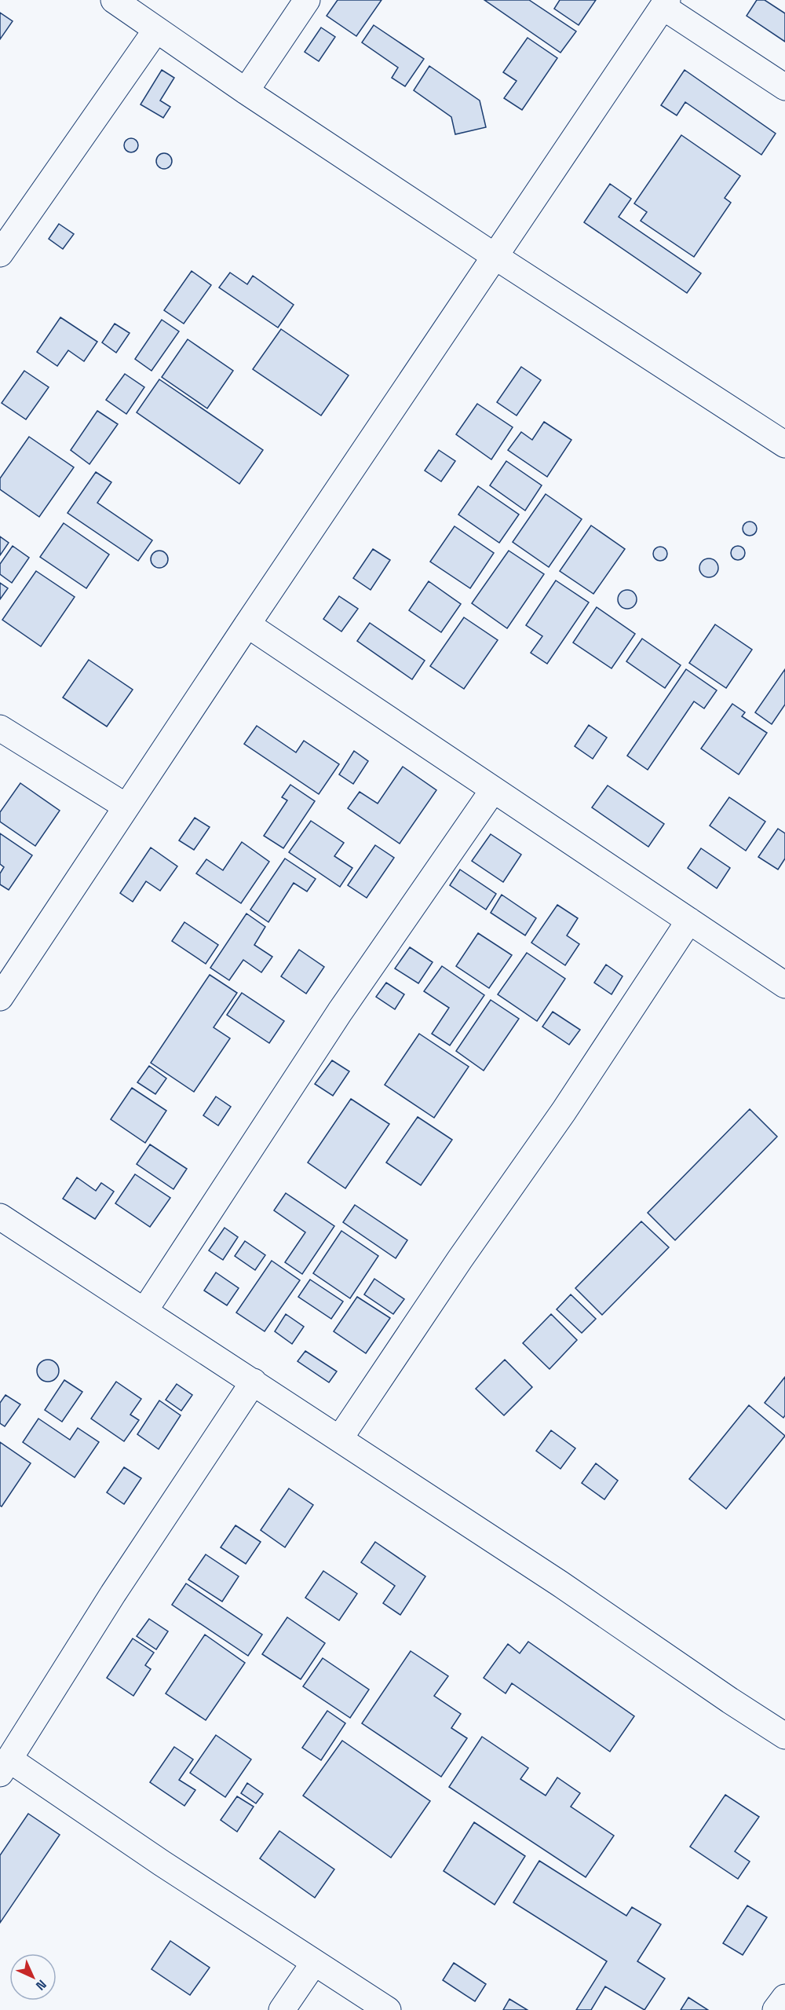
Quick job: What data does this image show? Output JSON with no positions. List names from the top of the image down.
{
  "north": "bottom right"
}
